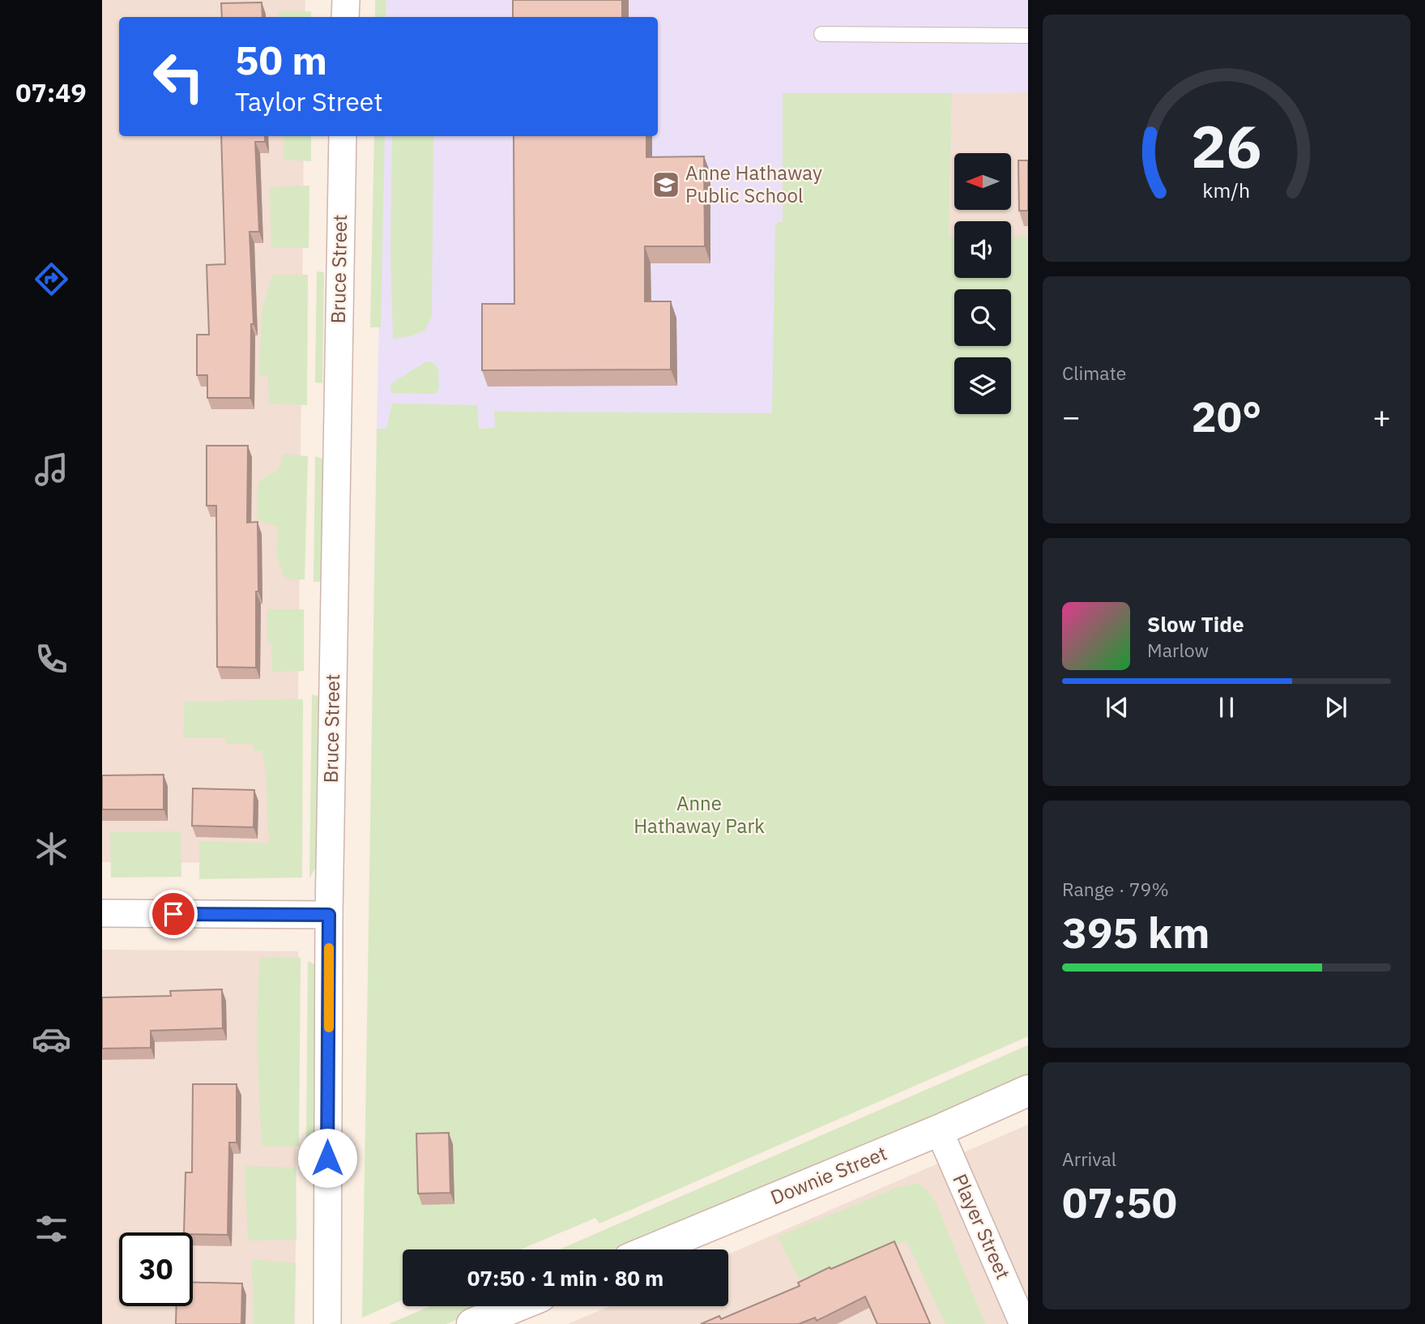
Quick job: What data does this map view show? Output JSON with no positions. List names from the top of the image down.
{
  "streets": {
    "main road": ["Downie Street"],
    "street": ["Bruce Street", "Player Street"]
  },
  "crossings": [
    ["Downie Street", "Player Street"]
  ],
  "parks": ["Anne Hathaway Park"],
  "places": {
    "school or university": ["Anne Hathaway Public School"]
  },
  "north": "left",
  "page": {
    "tabs": "07:49",
    "turn": ["50 m", "Taylor Street"],
    "tile": [
      "Climate",
      ["Range · 79%", "395 km"],
      ["Arrival", "07:50"]
    ],
    "heat": ["−", "20°", "+"],
    "song": ["Slow Tide", "Marlow"],
    "limit": "30",
    "trip": "07:50 · 1 min · 80 m",
    "gauge": ["26", "km/h"]
  }
}
